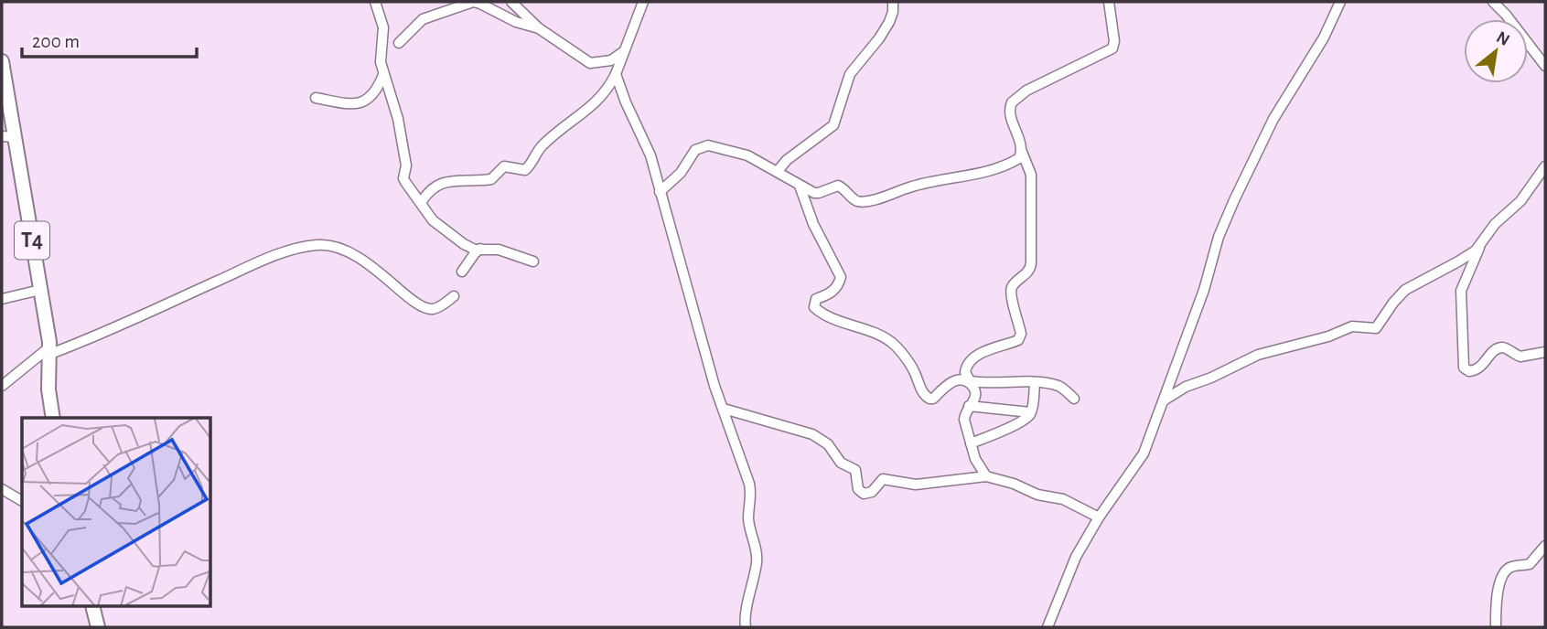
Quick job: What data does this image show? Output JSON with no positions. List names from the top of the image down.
{
  "streets": {
    "highway": ["T4"]
  },
  "scale_bar": "200 m",
  "north": "top right"
}
